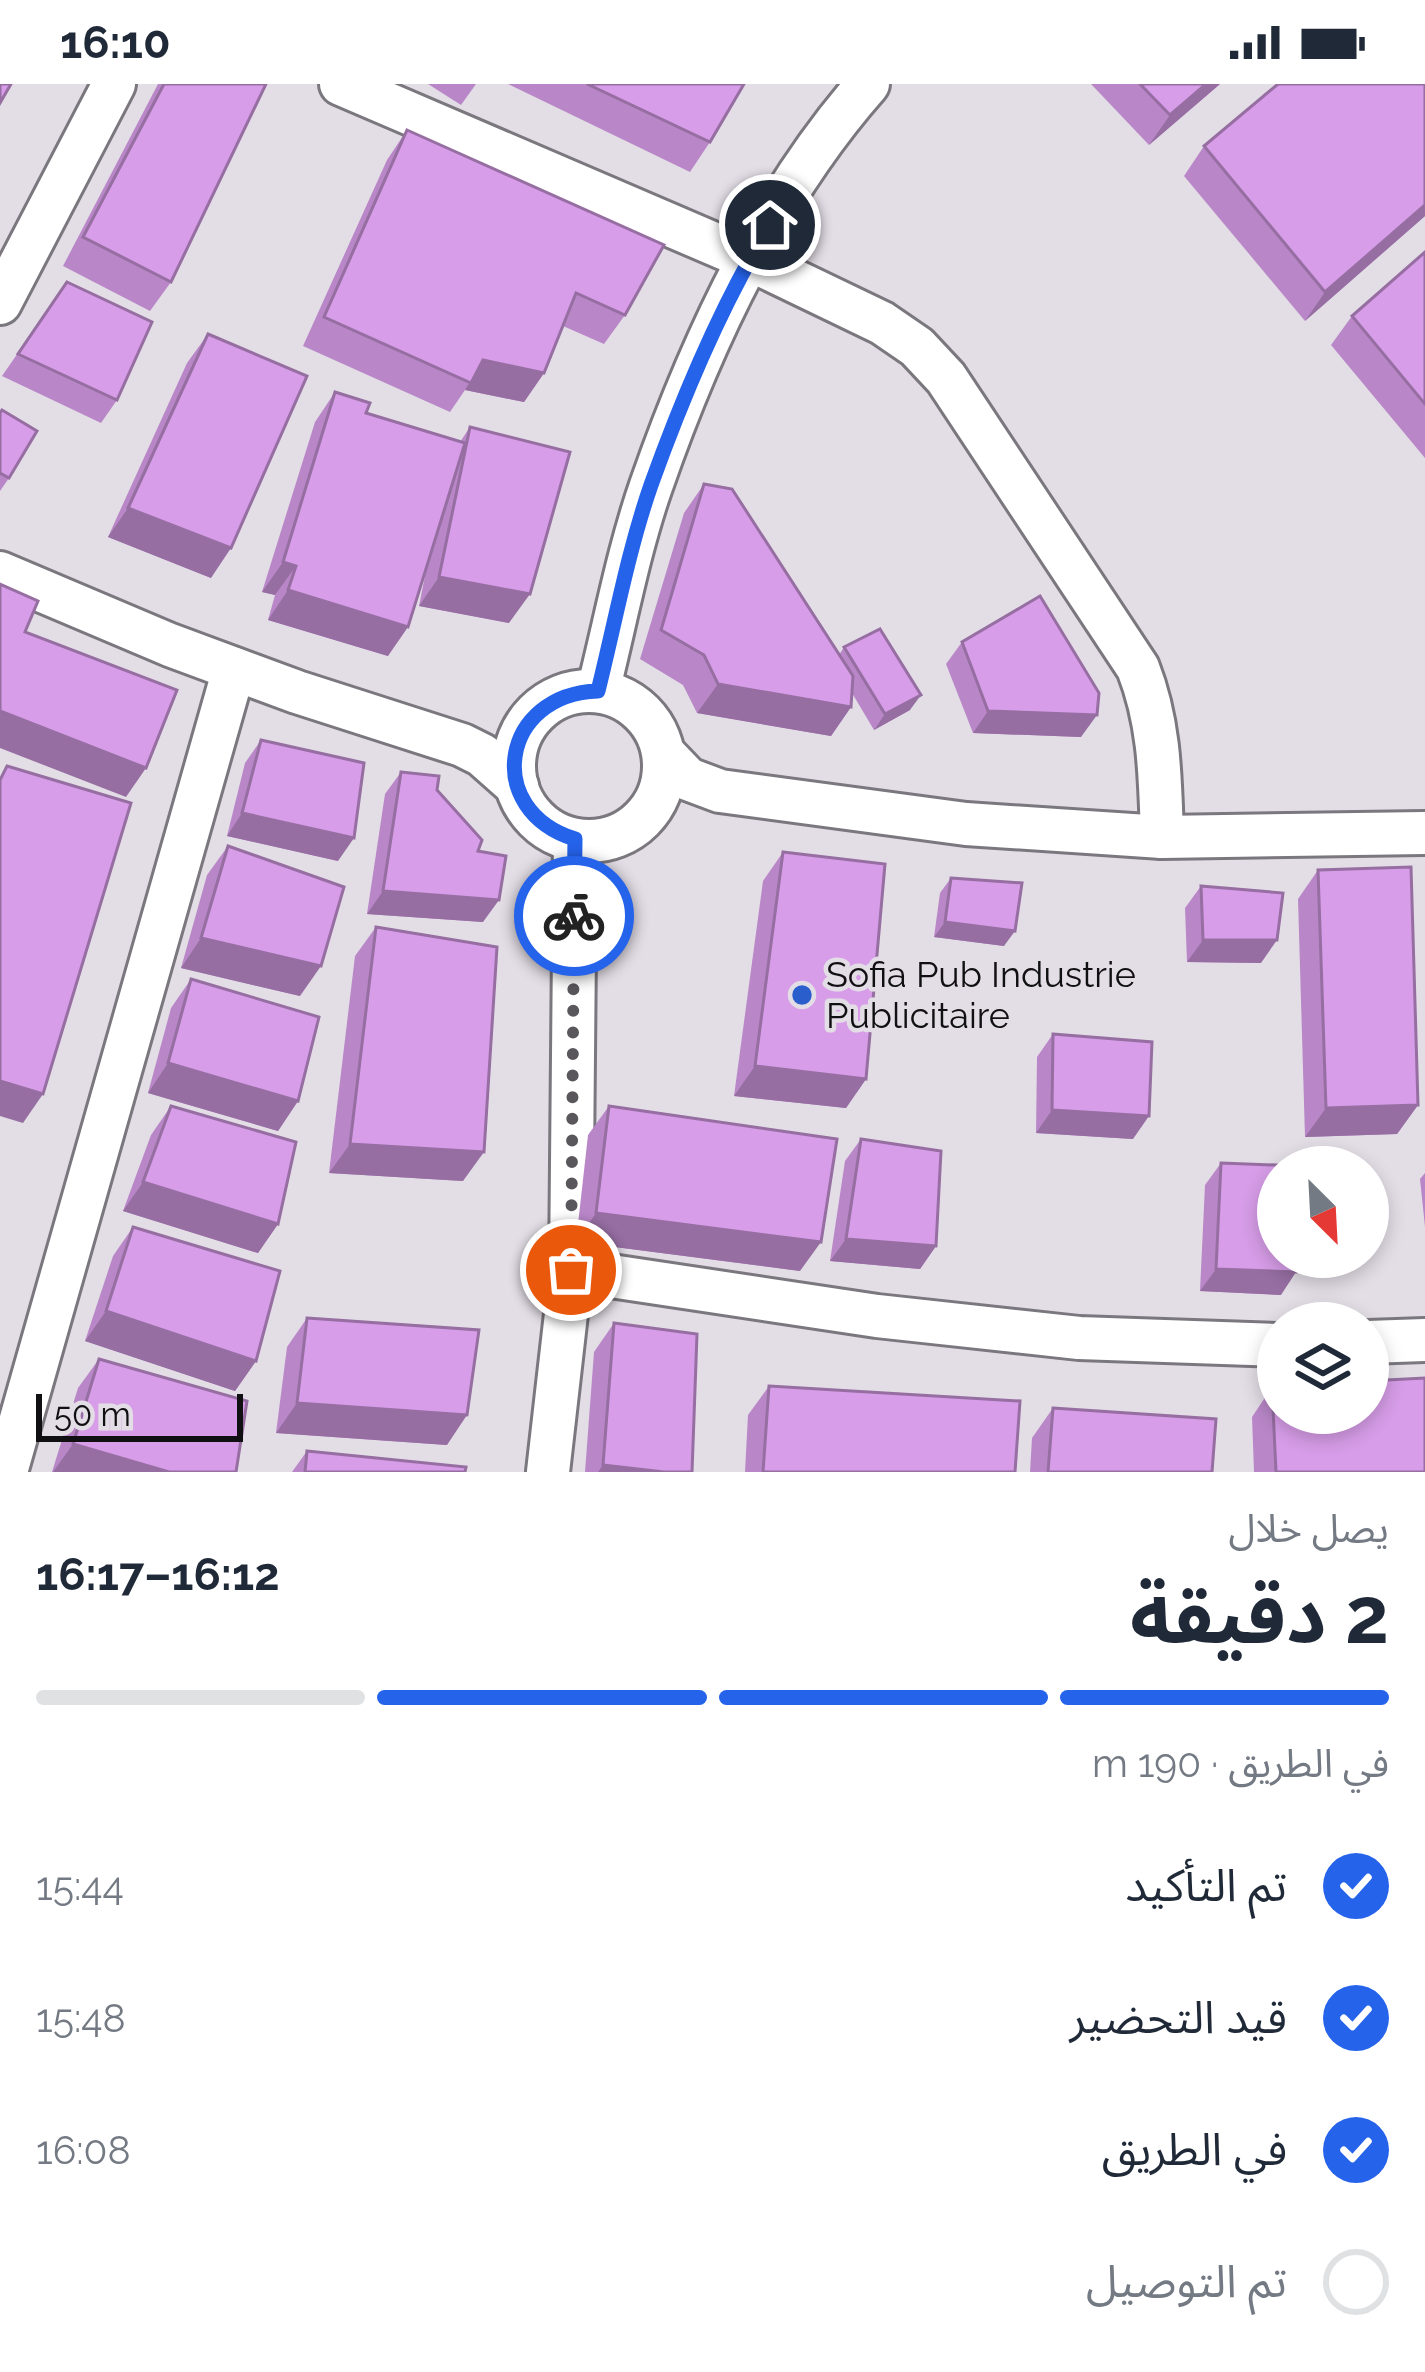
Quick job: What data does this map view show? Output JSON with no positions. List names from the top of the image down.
{
  "places": ["Sofia Pub Industrie Publicitaire"],
  "scale_bar": "50 m",
  "north": "bottom right",
  "page": {
    "status": "16:10",
    "scale": "50 m",
    "heading": ["2 دقيقة", "يصل خلال", "16:12–16:17"],
    "bar": "في الطريق · 190 m",
    "list": [
      ["تم التأكيد", "15:44"],
      ["قيد التحضير", "15:48"],
      ["في الطريق", "16:08"],
      "تم التوصيل"
    ]
  }
}
